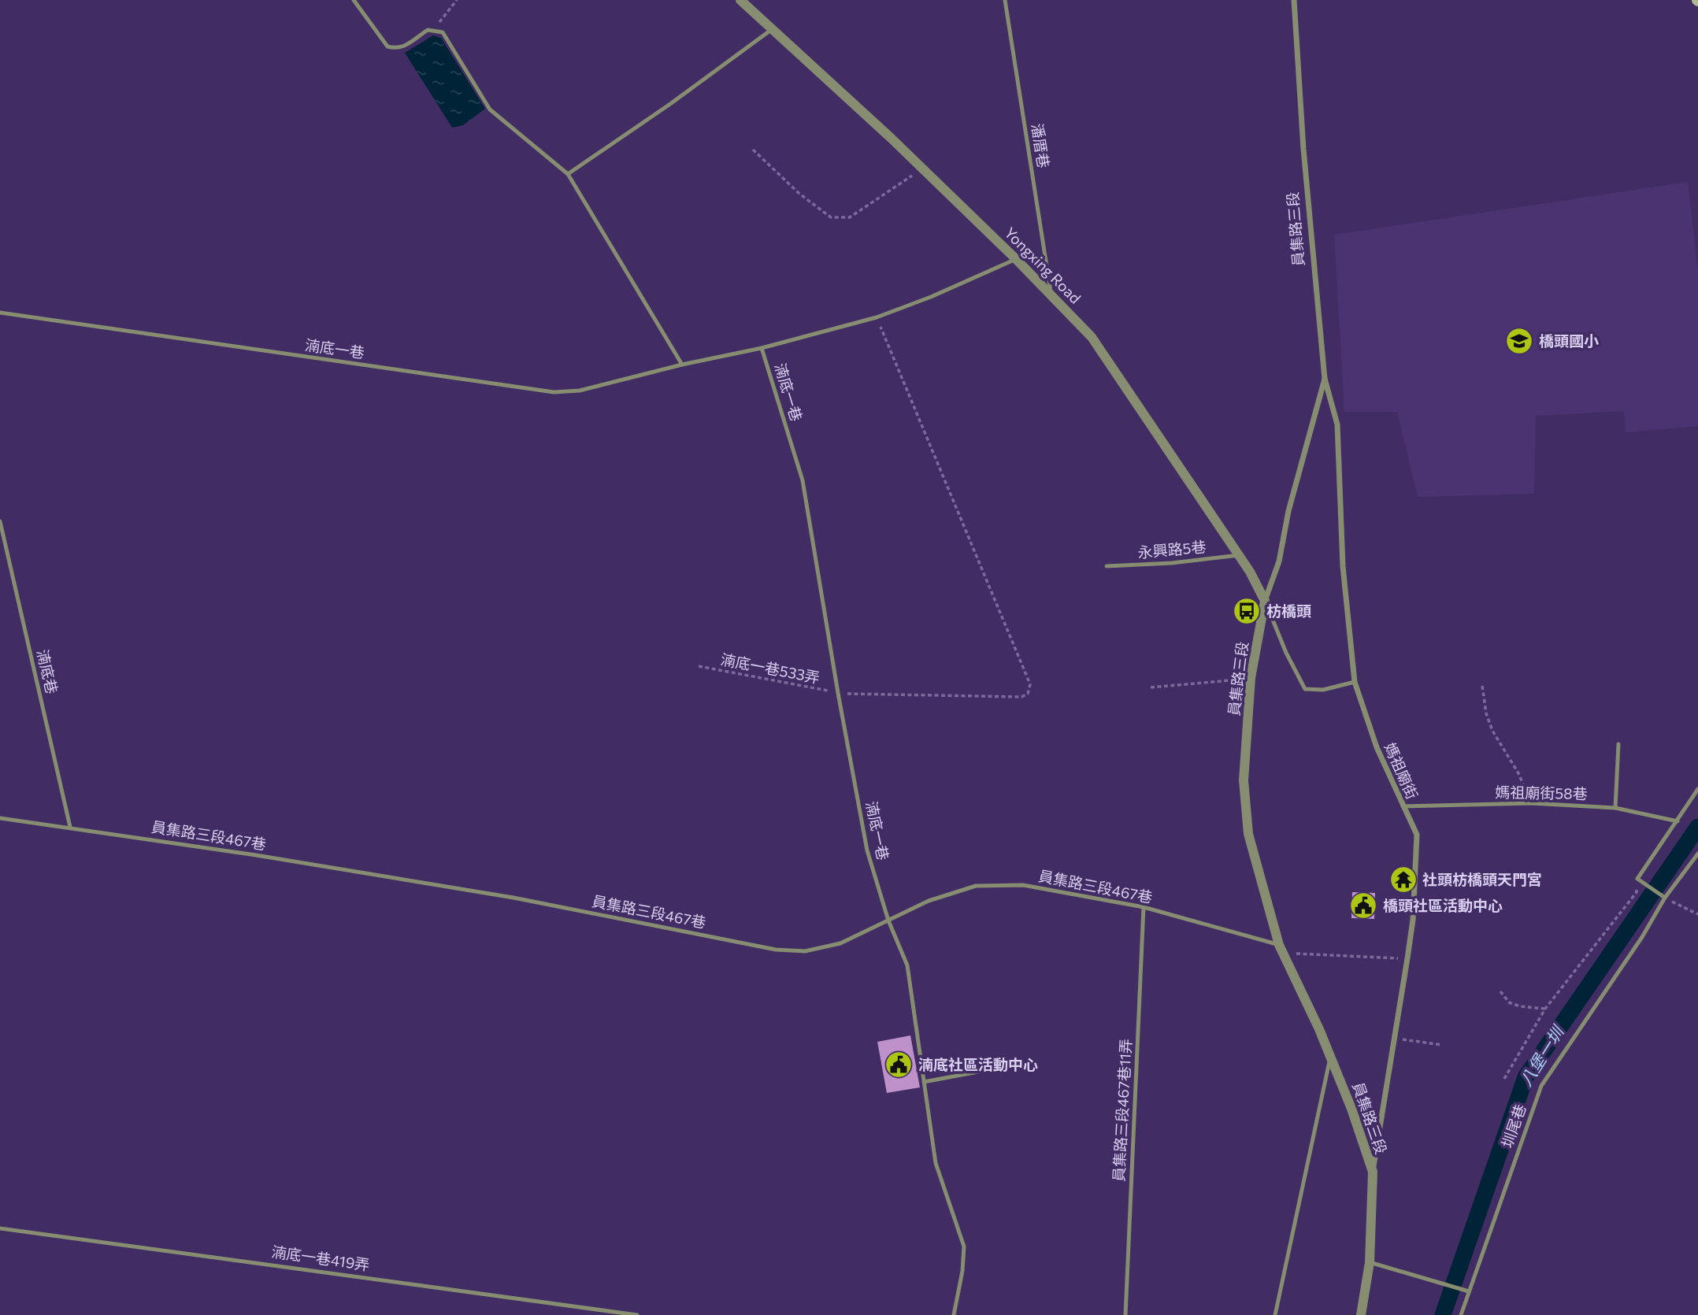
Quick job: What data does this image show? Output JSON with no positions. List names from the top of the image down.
{
  "streets": {
    "street": ["員集路三段", "Yongxing Road", "媽祖廟街"],
    "lane": [
      "潘厝巷",
      "湳底一巷",
      "永興路5巷",
      "湳底巷",
      "媽祖廟街58巷",
      "員集路三段467巷",
      "員集路三段467巷11弄",
      "圳尾巷",
      "湳底一巷419弄"
    ],
    "path": ["湳底一巷533弄"]
  },
  "crossings": [
    ["潘厝巷", "Yongxing Road"],
    ["員集路三段", "Yongxing Road"],
    ["員集路三段", "媽祖廟街"],
    ["員集路三段", "員集路三段467巷"],
    ["Yongxing Road", "湳底一巷"],
    ["Yongxing Road", "永興路5巷"],
    ["湳底一巷", "湳底一巷533弄"],
    ["湳底一巷", "員集路三段467巷"],
    ["湳底巷", "員集路三段467巷"],
    ["媽祖廟街", "媽祖廟街58巷"],
    ["員集路三段467巷", "員集路三段467巷11弄"]
  ],
  "water": ["八堡一圳"],
  "places": {
    "school or university": ["橋頭國小"],
    "bus stop": ["枋橋頭"],
    "temple": ["社頭枋橋頭天門宮"],
    "public building": ["橋頭社區活動中心", "湳底社區活動中心"]
  }
}
